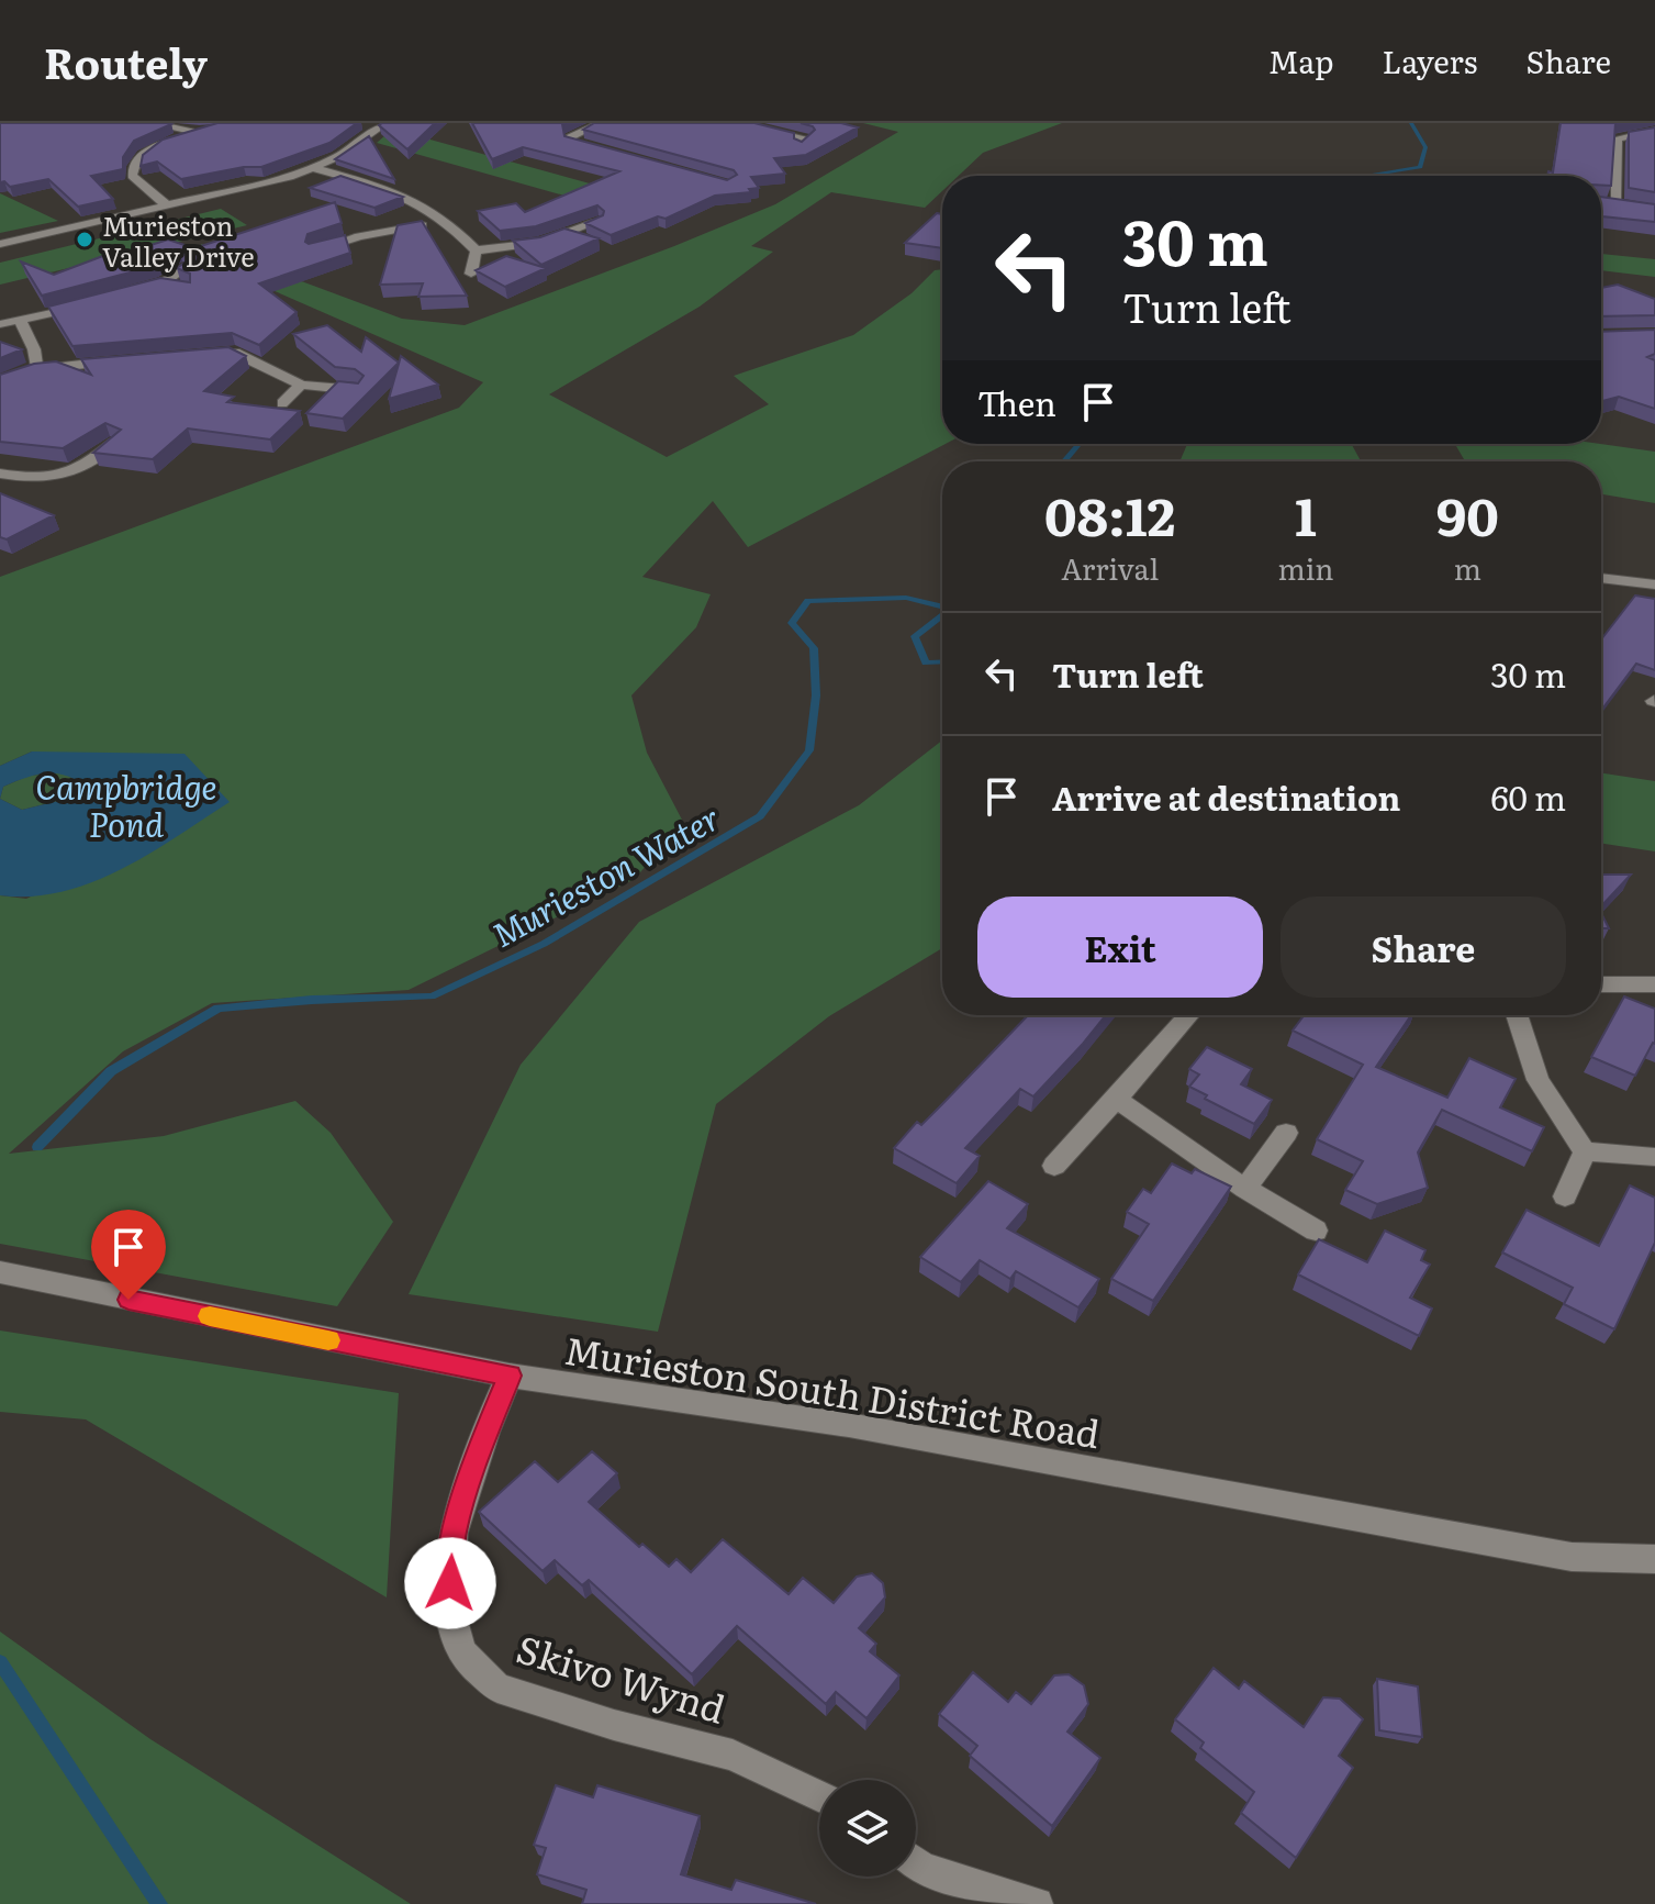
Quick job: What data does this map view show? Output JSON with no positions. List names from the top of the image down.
{
  "streets": {
    "street": ["Murieston South District Road", "Skivo Wynd"]
  },
  "crossings": [
    ["Murieston South District Road", "Skivo Wynd"]
  ],
  "water": ["Campbridge Pond", "Murieston Water"],
  "places": ["Murieston Valley Drive"],
  "page": {
    "header": "Routely",
    "nav": ["Map", "Layers", "Share"],
    "turn": ["30 m", "Turn left"],
    "then": "Then",
    "eta": [
      "08:12",
      "Arrival",
      "1",
      "min",
      "90",
      "m"
    ],
    "list": [
      {
        "name": "Turn left",
        "value": "30 m"
      },
      {
        "name": "Arrive at destination",
        "value": "60 m"
      }
    ],
    "buttons": ["Exit", "Share"]
  }
}
